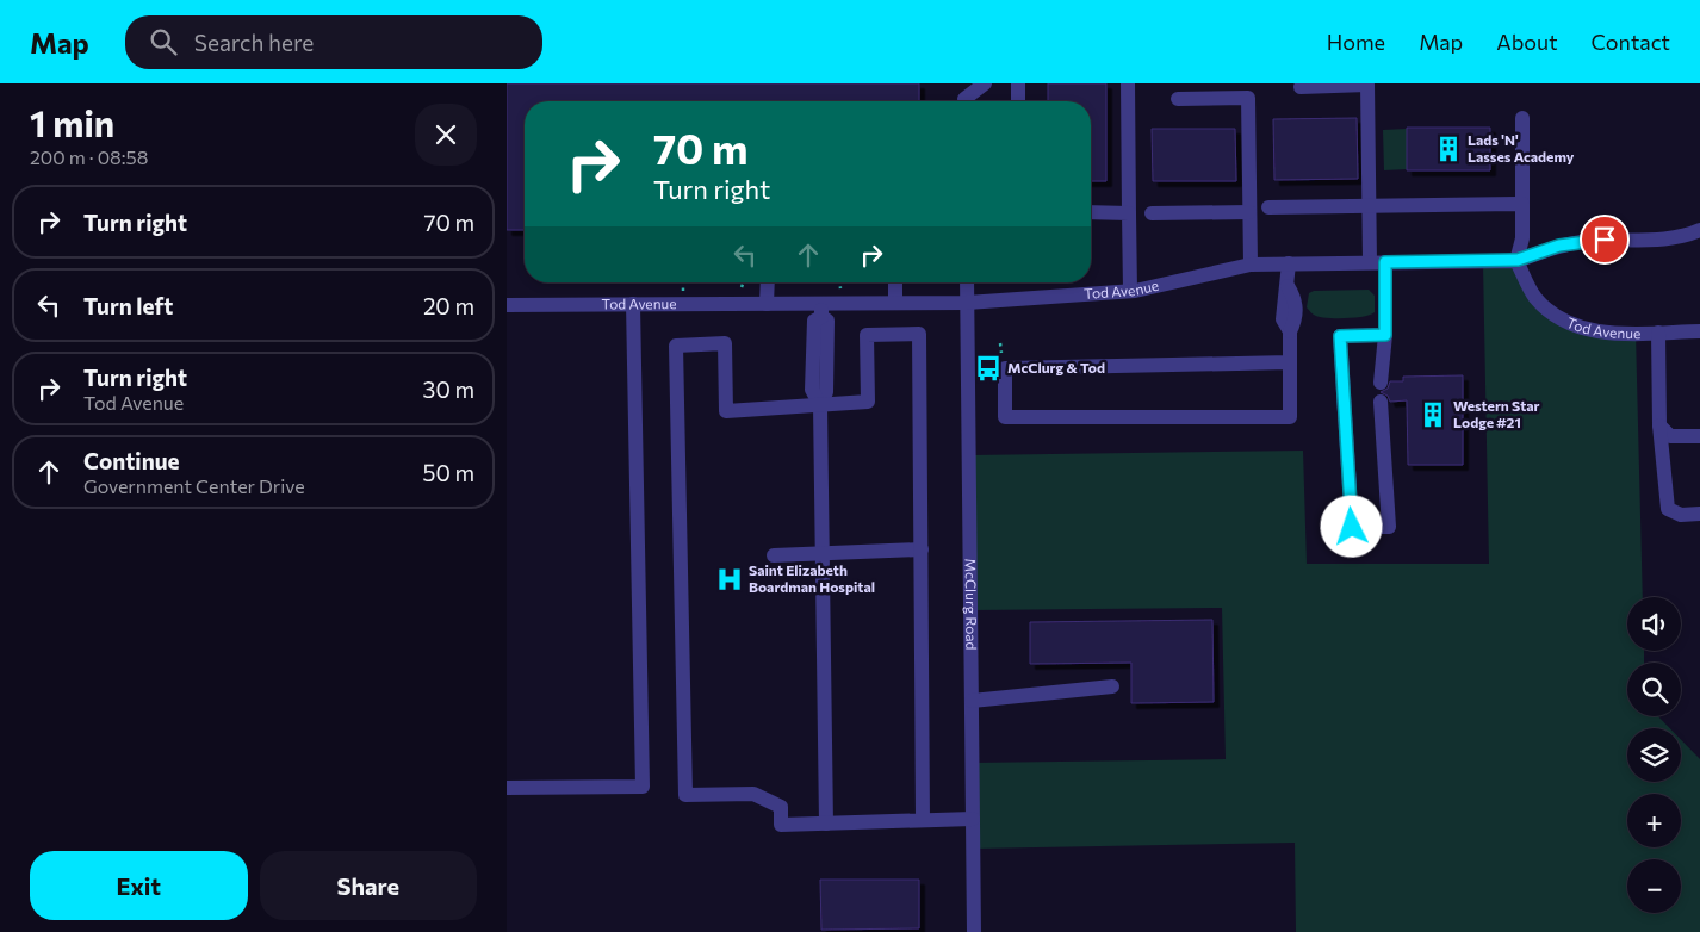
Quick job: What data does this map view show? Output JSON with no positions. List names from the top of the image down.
{
  "streets": {
    "street": ["Tod Avenue", "McClurg Road"]
  },
  "crossings": [
    ["Tod Avenue", "McClurg Road"]
  ],
  "places": {
    "building": ["Lads 'N' Lasses Academy", "Western Star Lodge #21"],
    "bus stop": ["McClurg & Tod"],
    "hospital": ["Saint Elizabeth Boardman Hospital"]
  },
  "page": {
    "header": "Map",
    "search": "Search here",
    "nav": [
      "Home",
      "Map",
      "About",
      "Contact"
    ],
    "heading": ["1 min", "200 m · 08:58"],
    "turn": ["70 m", "Turn right"],
    "list": [
      {
        "name": "Turn right",
        "value": "70 m"
      },
      {
        "name": "Turn left",
        "value": "20 m"
      },
      {
        "name": "Turn right",
        "note": "Tod Avenue",
        "value": "30 m"
      },
      {
        "name": "Continue",
        "note": "Government Center Drive",
        "value": "50 m"
      }
    ],
    "map_buttons": ["+", "−"],
    "buttons": ["Exit", "Share"]
  }
}
